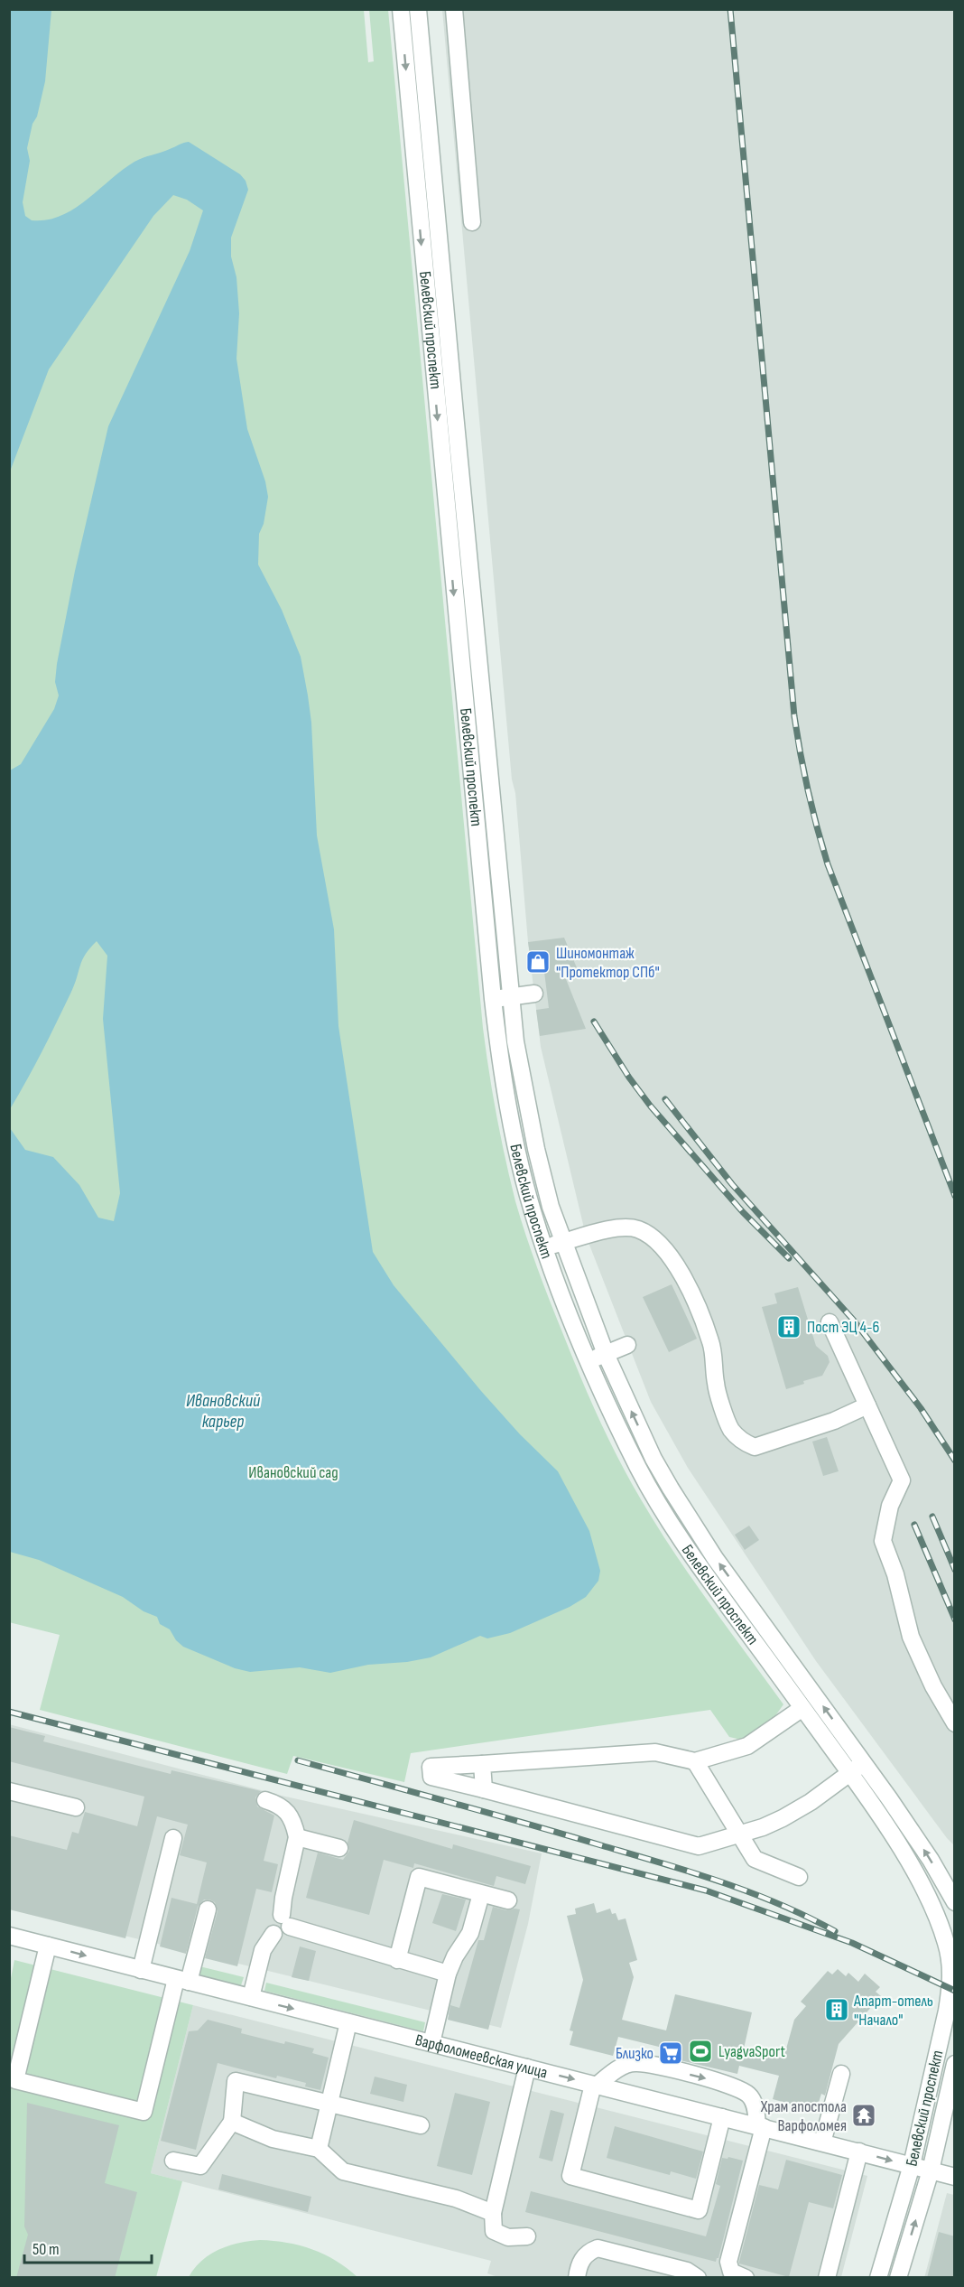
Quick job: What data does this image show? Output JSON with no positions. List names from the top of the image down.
{
  "streets": {
    "street": ["Белевский проспект", "Варфоломеевская улица"]
  },
  "crossings": [
    ["Белевский проспект", "Варфоломеевская улица"]
  ],
  "water": ["Ивановский карьер"],
  "parks": ["Ивановский сад"],
  "places": {
    "shop": ["Шиномонтаж \"Протектор СПб\""],
    "building": ["Пост ЭЦ 4-6", "Апарт-отель \"Начало\""],
    "sports": ["LyagvaSport"],
    "supermarket": ["Близко"],
    "temple": ["Храм апостола Варфоломея"]
  },
  "scale_bar": "50 m"
}
